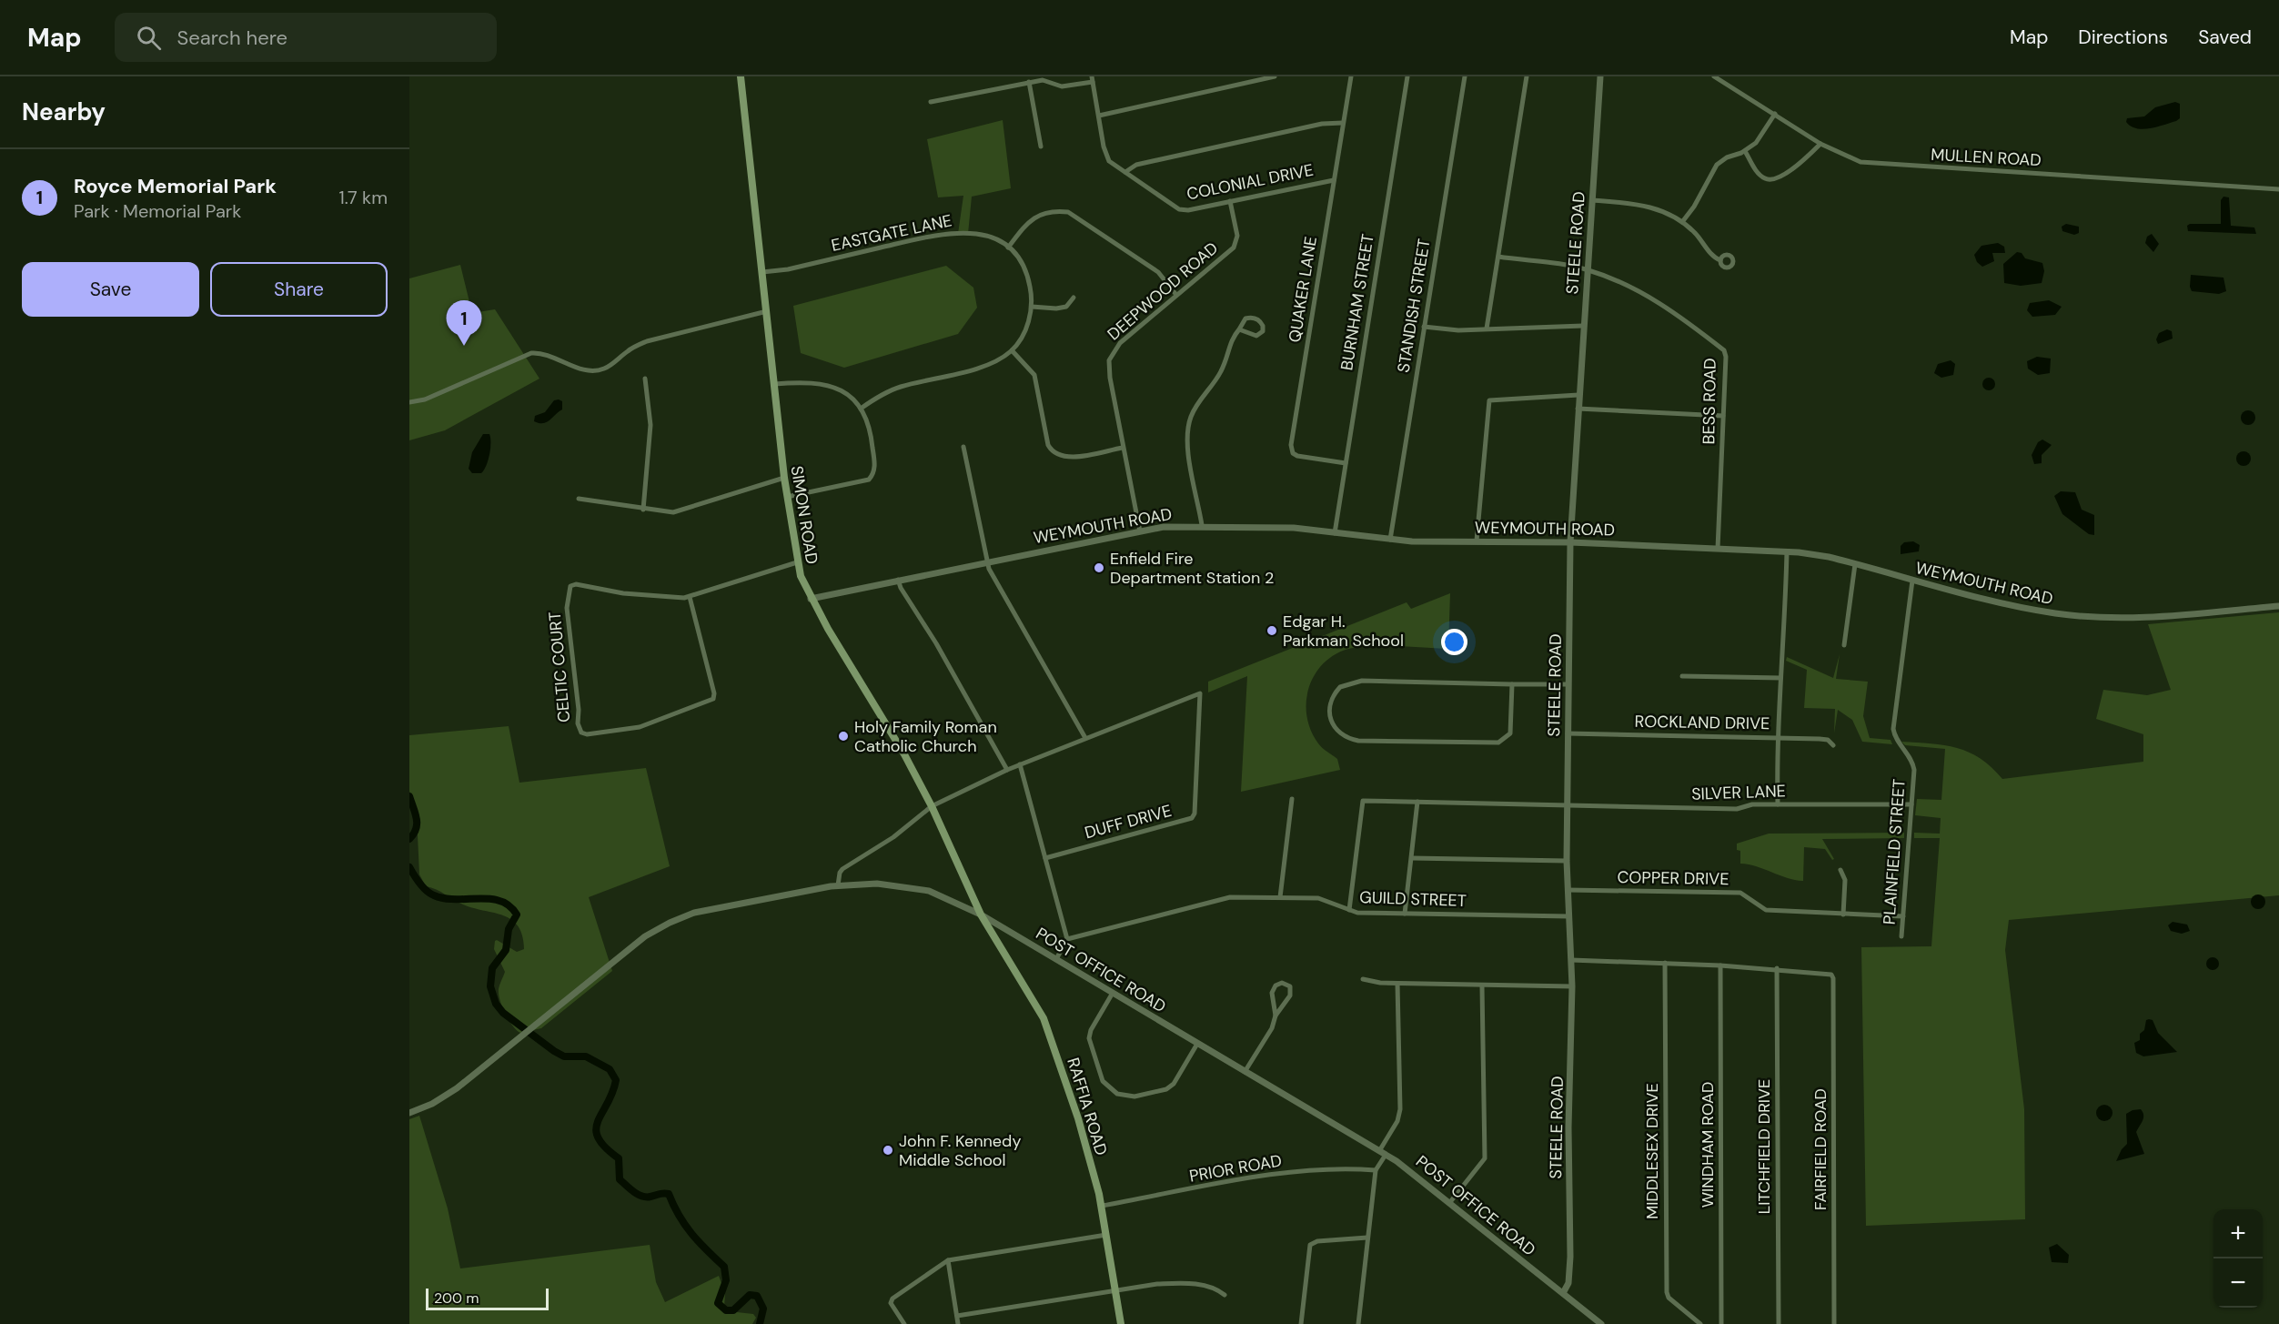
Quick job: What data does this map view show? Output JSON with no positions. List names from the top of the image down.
{
  "streets": {
    "main road": ["SIMON ROAD", "RAFFIA ROAD"],
    "street": [
      "MULLEN ROAD",
      "COLONIAL DRIVE",
      "EASTGATE LANE",
      "STEELE ROAD",
      "QUAKER LANE",
      "DEEPWOOD ROAD",
      "BURNHAM STREET",
      "STANDISH STREET",
      "BESS ROAD",
      "WEYMOUTH ROAD",
      "CELTIC COURT",
      "ROCKLAND DRIVE",
      "SILVER LANE",
      "DUFF DRIVE",
      "PLAINFIELD STREET",
      "COPPER DRIVE",
      "GUILD STREET",
      "POST OFFICE ROAD",
      "WINDHAM ROAD",
      "LITCHFIELD DRIVE",
      "FAIRFIELD ROAD",
      "MIDDLESEX DRIVE",
      "PRIOR ROAD"
    ]
  },
  "crossings": [
    ["COLONIAL DRIVE", "QUAKER LANE"],
    ["COLONIAL DRIVE", "DEEPWOOD ROAD"],
    ["EASTGATE LANE", "SIMON ROAD"],
    ["STEELE ROAD", "BESS ROAD"],
    ["STEELE ROAD", "WEYMOUTH ROAD"],
    ["STEELE ROAD", "ROCKLAND DRIVE"],
    ["STEELE ROAD", "SILVER LANE"],
    ["STEELE ROAD", "COPPER DRIVE"],
    ["STEELE ROAD", "GUILD STREET"],
    ["STEELE ROAD", "POST OFFICE ROAD"],
    ["QUAKER LANE", "BURNHAM STREET"],
    ["DEEPWOOD ROAD", "WEYMOUTH ROAD"],
    ["BURNHAM STREET", "WEYMOUTH ROAD"],
    ["STANDISH STREET", "WEYMOUTH ROAD"],
    ["BESS ROAD", "WEYMOUTH ROAD"],
    ["SIMON ROAD", "WEYMOUTH ROAD"],
    ["SIMON ROAD", "POST OFFICE ROAD"],
    ["SIMON ROAD", "RAFFIA ROAD"],
    ["WEYMOUTH ROAD", "PLAINFIELD STREET"],
    ["SILVER LANE", "PLAINFIELD STREET"],
    ["SILVER LANE", "GUILD STREET"],
    ["PLAINFIELD STREET", "COPPER DRIVE"],
    ["POST OFFICE ROAD", "RAFFIA ROAD"],
    ["RAFFIA ROAD", "PRIOR ROAD"],
    ["LITCHFIELD DRIVE", "FAIRFIELD ROAD"]
  ],
  "places": [
    "Enfield Fire Department Station 2",
    "Edgar H. Parkman School",
    "Holy Family Roman Catholic Church",
    "John F. Kennedy Middle School"
  ],
  "scale_bar": "200 m",
  "page": {
    "header": "Map",
    "search": "Search here",
    "nav": ["Map", "Directions", "Saved"],
    "heading": "Nearby",
    "list": [
      {
        "mark": "1",
        "name": "Royce Memorial Park",
        "note": "Park · Memorial Park",
        "value": "1.7 km"
      }
    ],
    "buttons": ["Save", "Share"],
    "pins": "1",
    "map_buttons": ["+", "−"],
    "scale": "200 m"
  }
}
